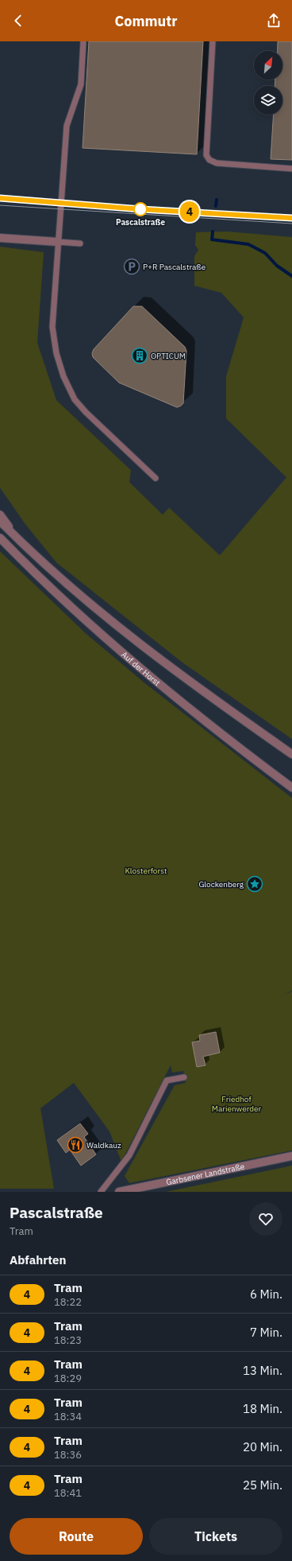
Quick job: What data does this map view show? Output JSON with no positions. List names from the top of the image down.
{
  "streets": {
    "street": ["Auf der Horst", "Garbsener Landstraße"]
  },
  "parks": ["Klosterforst", "Friedhof Marienwerder"],
  "places": {
    "other": ["Pascalstraße"],
    "parking": ["P+R Pascalstraße"],
    "building": ["OPTICUM"],
    "place": ["Glockenberg"],
    "restaurant": ["Waldkauz"]
  },
  "lines": ["tram line 4"],
  "north": "top right",
  "page": {
    "header": "Commutr",
    "on_map": "4",
    "heading": [
      ["Pascalstraße", "Tram"],
      "Abfahrten"
    ],
    "list": [
      {
        "mark": "4",
        "name": "Tram",
        "note": "18:22",
        "value": "6 Min."
      },
      {
        "mark": "4",
        "name": "Tram",
        "note": "18:23",
        "value": "7 Min."
      },
      {
        "mark": "4",
        "name": "Tram",
        "note": "18:29",
        "value": "13 Min."
      },
      {
        "mark": "4",
        "name": "Tram",
        "note": "18:34",
        "value": "18 Min."
      },
      {
        "mark": "4",
        "name": "Tram",
        "note": "18:36",
        "value": "20 Min."
      },
      {
        "mark": "4",
        "name": "Tram",
        "note": "18:41",
        "value": "25 Min."
      }
    ],
    "buttons": ["Route", "Tickets"]
  }
}
